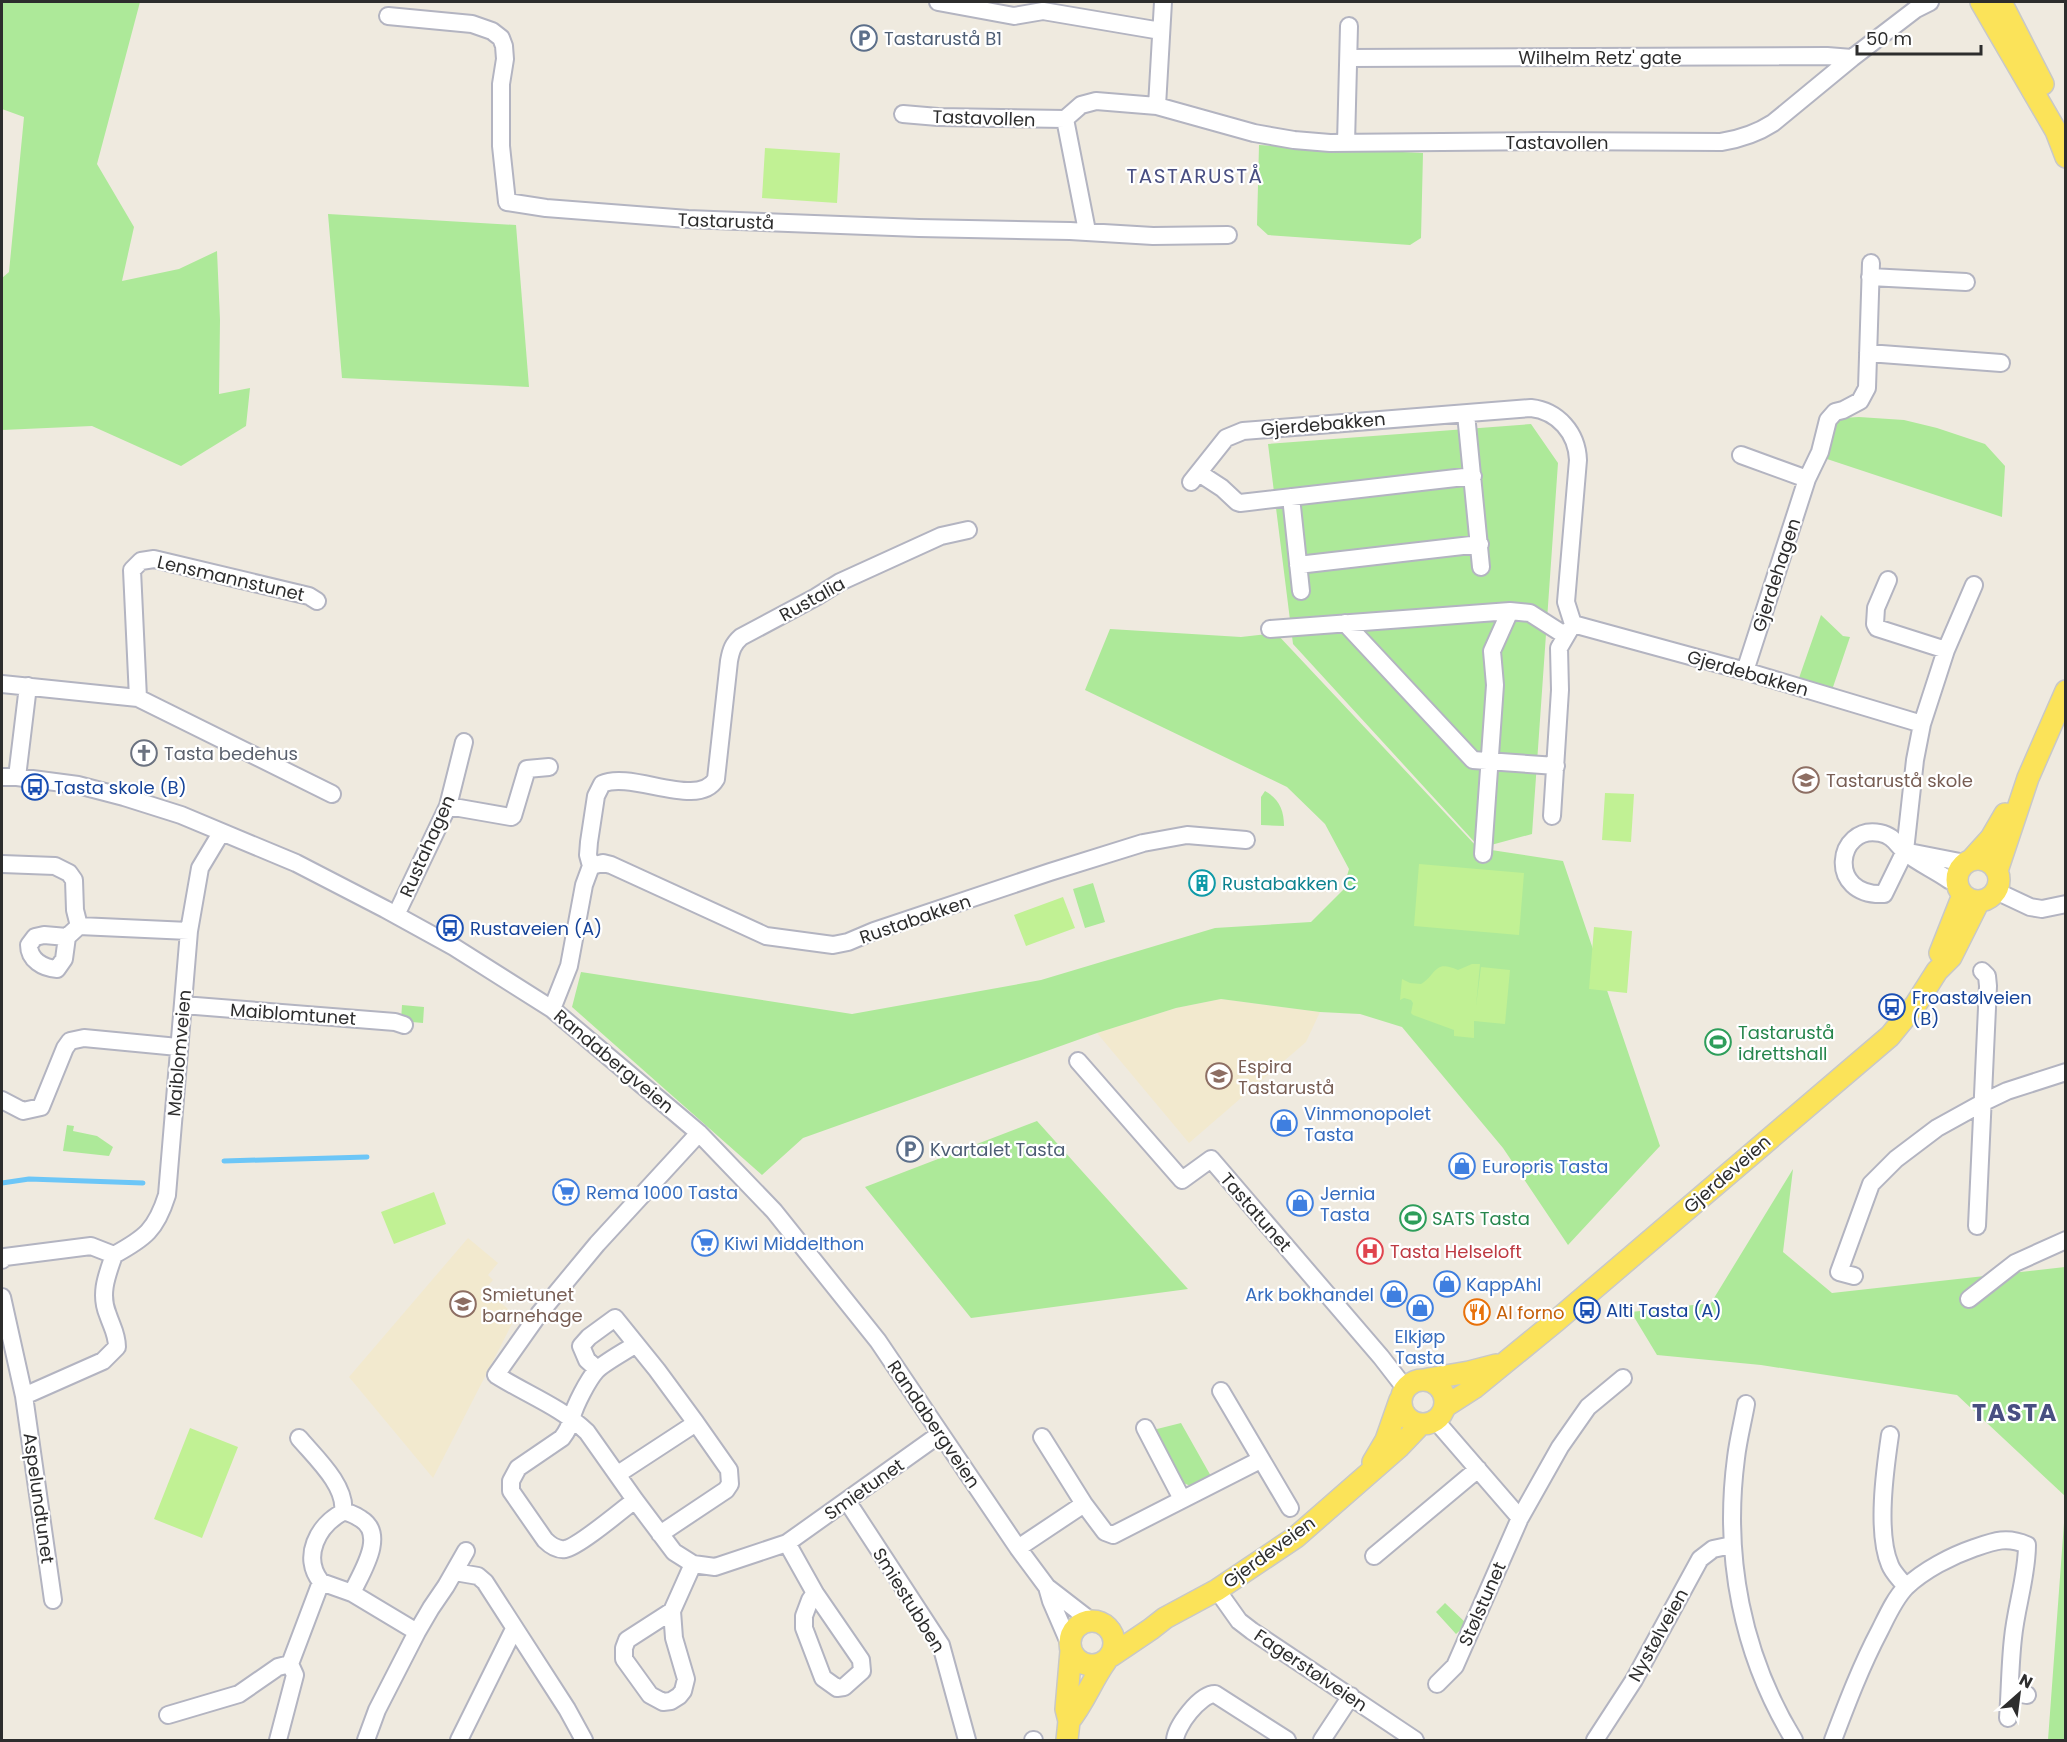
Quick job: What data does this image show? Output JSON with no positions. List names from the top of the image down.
{
  "streets": {
    "main road": ["Randabergveien", "Gjerdeveien"],
    "street": [
      "Wilhelm Retz' gate",
      "Tastavollen",
      "Tastarustå",
      "Gjerdebakken",
      "Gjerdehagen",
      "Lensmannstunet",
      "Rustalia",
      "Rustahagen",
      "Rustabakken",
      "Maiblomtunet",
      "Maiblomveien",
      "Tastatunet",
      "Smietunet",
      "Aspelundtunet",
      "Smiestubben",
      "Stølstunet",
      "Nystølveien",
      "Fagerstølveien"
    ]
  },
  "crossings": [
    ["Wilhelm Retz' gate", "Tastavollen"],
    ["Gjerdebakken", "Gjerdehagen"],
    ["Rustalia", "Rustabakken"],
    ["Rustahagen", "Randabergveien"],
    ["Maiblomtunet", "Maiblomveien"],
    ["Maiblomveien", "Randabergveien"],
    ["Randabergveien", "Gjerdeveien"],
    ["Randabergveien", "Smietunet"],
    ["Gjerdeveien", "Tastatunet"],
    ["Gjerdeveien", "Fagerstølveien"],
    ["Smietunet", "Smiestubben"]
  ],
  "districts": ["TASTARUSTÅ", "TASTA"],
  "places": {
    "parking": ["Tastarustå B1", "Kvartalet Tasta"],
    "church": ["Tasta bedehus"],
    "school or university": ["Tastarustå skole", "Espira Tastarustå", "Smietunet barnehage"],
    "bus stop": [
      "Tasta skole (B)",
      "Rustaveien (A)",
      "Froastølveien (B)",
      "Alti Tasta (A)"
    ],
    "building": ["Rustabakken C"],
    "sports": ["Tastarustå idrettshall", "SATS Tasta"],
    "shop": [
      "Vinmonopolet Tasta",
      "Europris Tasta",
      "Jernia Tasta",
      "KappAhl",
      "Ark bokhandel",
      "Elkjøp Tasta"
    ],
    "supermarket": ["Rema 1000 Tasta", "Kiwi Middelthon"],
    "hospital": ["Tasta Helseloft"],
    "restaurant": ["Al forno"]
  },
  "scale_bar": "50 m",
  "north": "top right"
}
